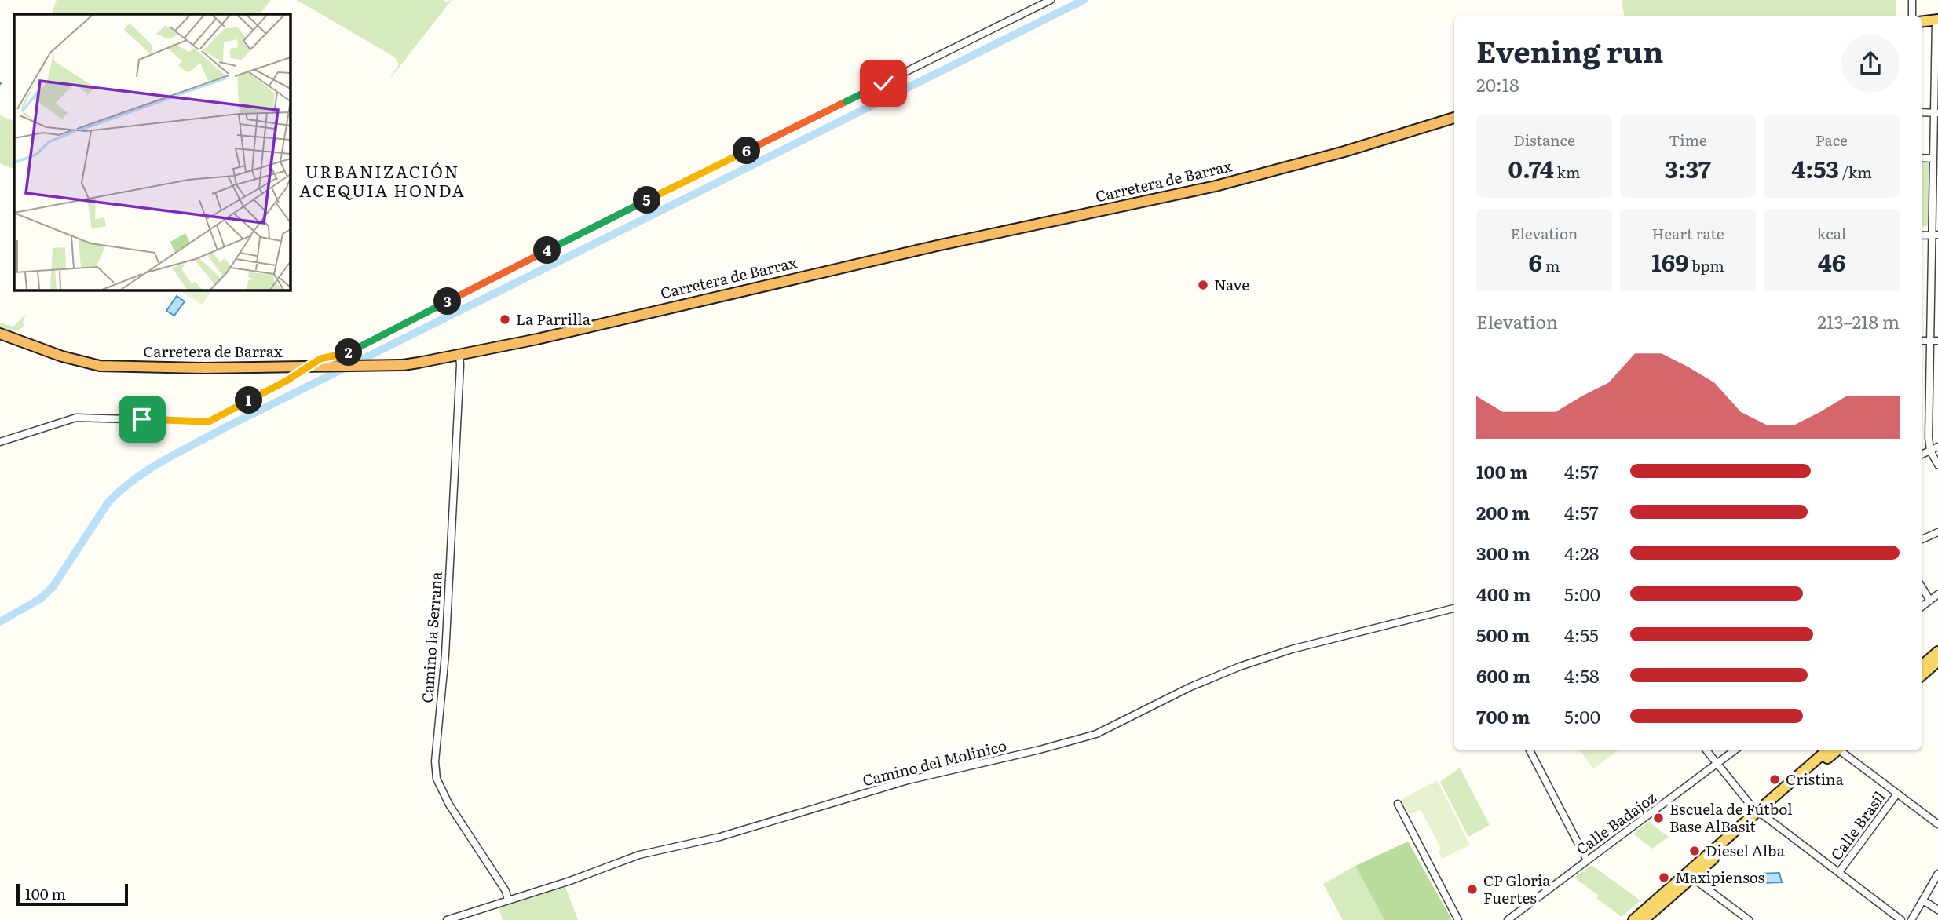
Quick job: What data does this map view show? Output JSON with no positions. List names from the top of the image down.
{
  "streets": {
    "highway": ["Carretera de Barrax"],
    "street": [
      "Camino la Serrana",
      "Camino del Molinico",
      "Calle Badajoz",
      "Calle Brasil"
    ]
  },
  "crossings": [
    ["Carretera de Barrax", "Camino la Serrana"],
    ["Camino la Serrana", "Camino del Molinico"]
  ],
  "districts": ["URBANIZACIÓN ACEQUIA HONDA"],
  "places": [
    "Nave",
    "La Parrilla",
    "Cristina",
    "Escuela de Fútbol Base AlBasit",
    "Diesel Alba",
    "Maxipiensos",
    "CP Gloria Fuertes"
  ],
  "scale_bar": "100 m",
  "page": {
    "heading": ["Evening run", "20:18"],
    "stats": [
      ["Distance", "0.74 km"],
      ["Time", "3:37"],
      ["Pace", "4:53 /km"],
      ["Elevation", "6 m"],
      ["Heart rate", "169 bpm"],
      ["kcal", "46"]
    ],
    "pins": [
      "6",
      "5",
      "4",
      "3",
      "2",
      "1"
    ],
    "chart": ["Elevation", "213–218 m"],
    "list": [
      {
        "name": "100 m",
        "note": "4:57"
      },
      {
        "name": "200 m",
        "note": "4:57"
      },
      {
        "name": "300 m",
        "note": "4:28"
      },
      {
        "name": "400 m",
        "note": "5:00"
      },
      {
        "name": "500 m",
        "note": "4:55"
      },
      {
        "name": "600 m",
        "note": "4:58"
      },
      {
        "name": "700 m",
        "note": "5:00"
      }
    ],
    "scale": "100 m"
  }
}
